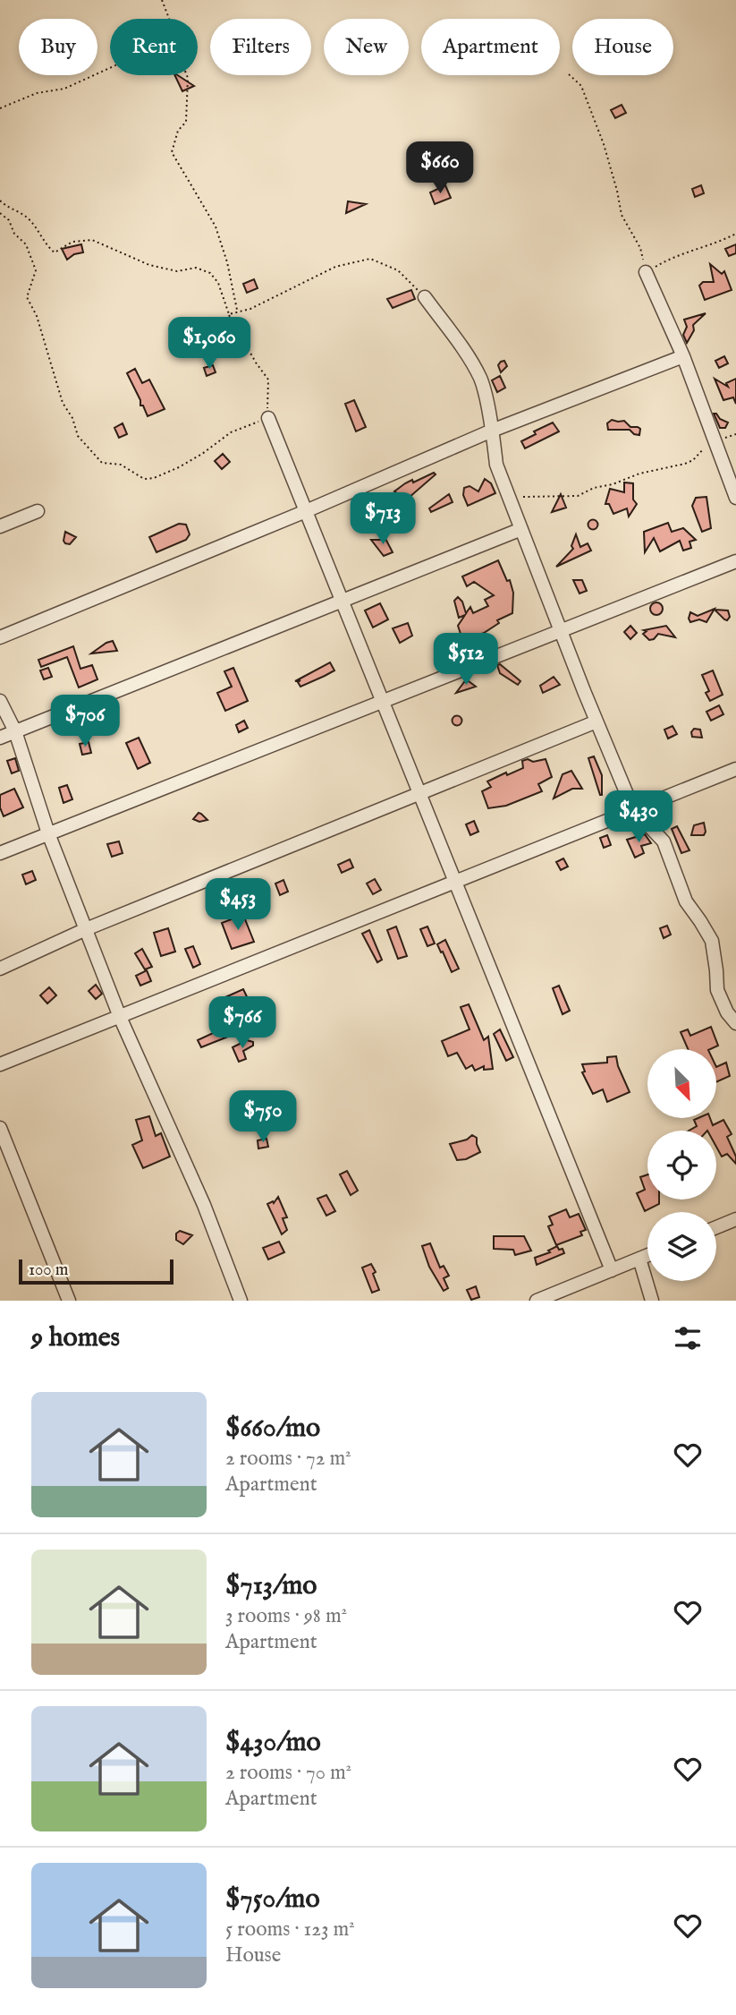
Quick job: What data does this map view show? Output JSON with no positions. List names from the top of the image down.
{
  "scale_bar": "100 m",
  "north": "bottom right",
  "page": {
    "chip": [
      "Buy",
      "Rent",
      "Filters",
      "New",
      "Apartment",
      "House"
    ],
    "price": [
      "$660",
      "$1,060",
      "$713",
      "$512",
      "$706",
      "$430",
      "$453",
      "$766",
      "$750"
    ],
    "scale": "100 m",
    "heading": "9 homes",
    "list": [
      {
        "name": "$660/mo",
        "note": "2 rooms · 72 m² · Apartment"
      },
      {
        "name": "$713/mo",
        "note": "3 rooms · 98 m² · Apartment"
      },
      {
        "name": "$430/mo",
        "note": "2 rooms · 70 m² · Apartment"
      },
      {
        "name": "$750/mo",
        "note": "5 rooms · 123 m² · House"
      }
    ]
  }
}
